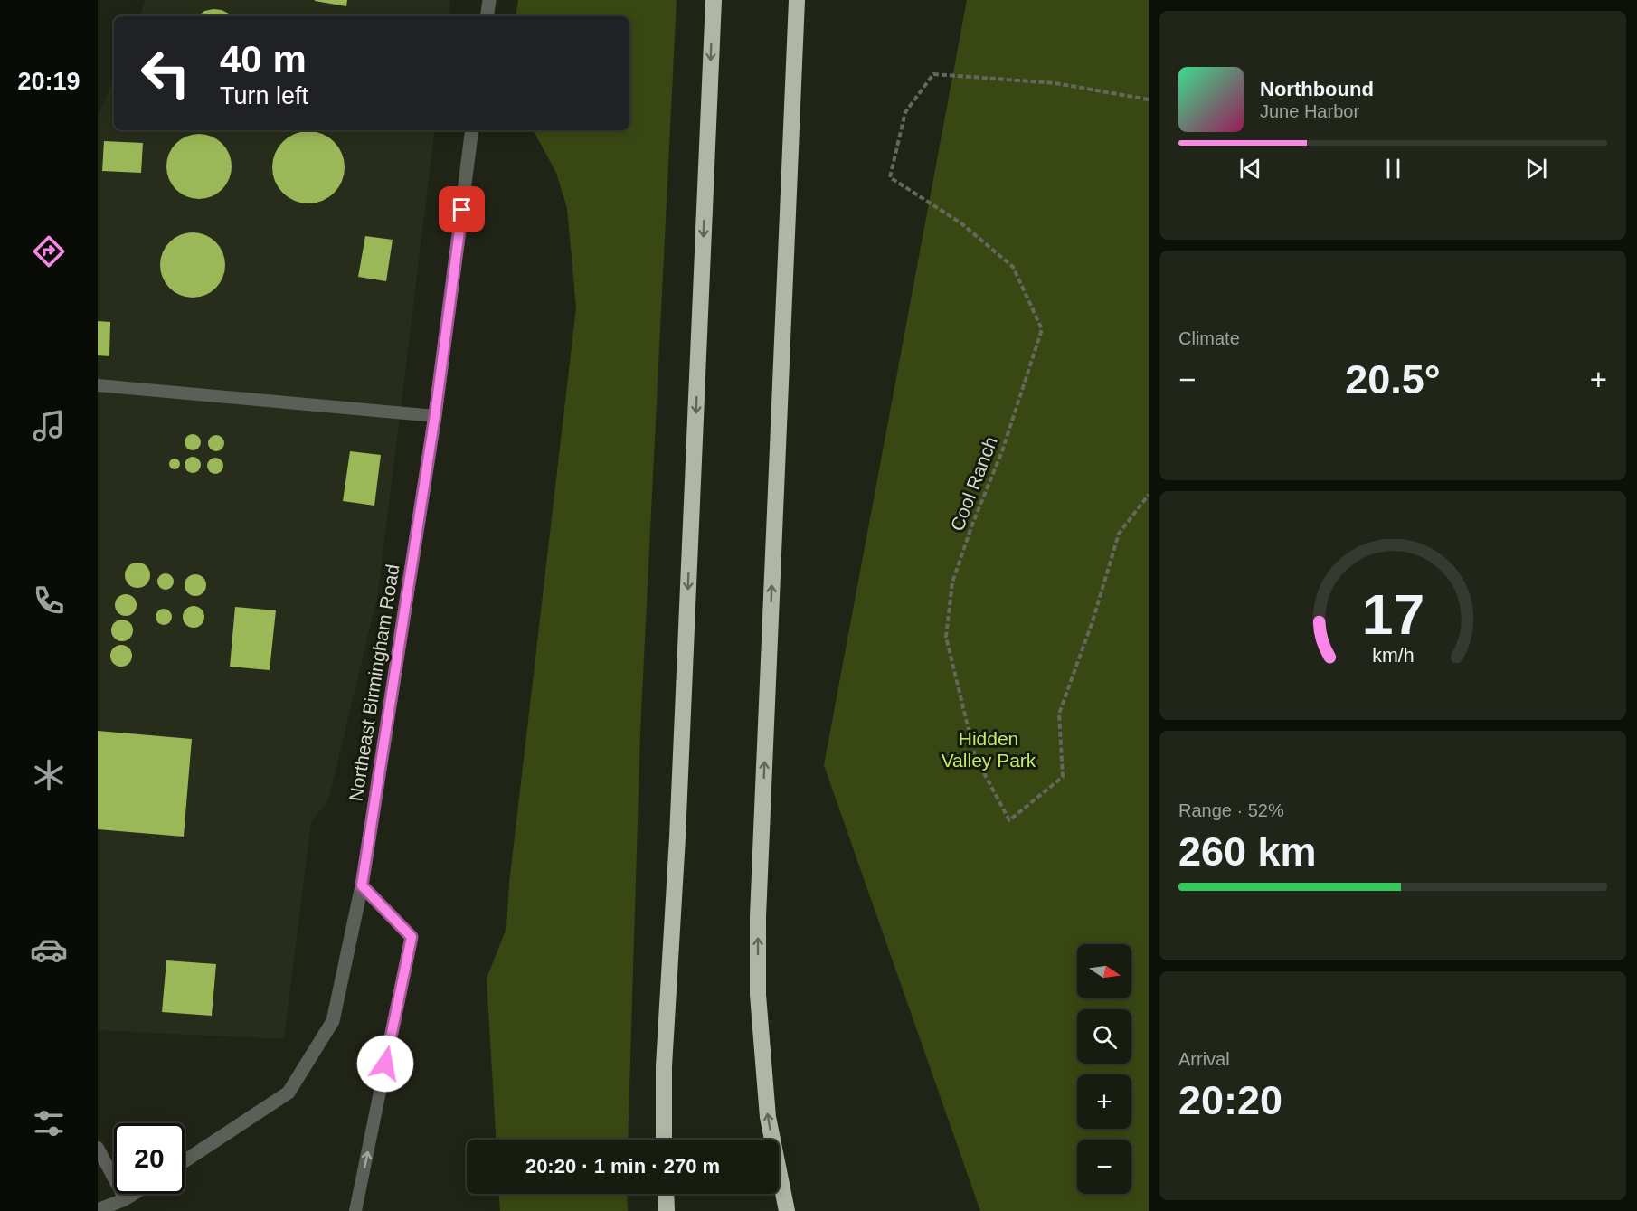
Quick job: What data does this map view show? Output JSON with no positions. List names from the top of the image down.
{
  "streets": {
    "street": ["Northeast Birmingham Road"],
    "path": ["Cool Ranch"]
  },
  "parks": ["Hidden Valley Park"],
  "north": "right",
  "page": {
    "tabs": "20:19",
    "turn": ["40 m", "Turn left"],
    "song": ["Northbound", "June Harbor"],
    "tile": [
      "Climate",
      ["Range · 52%", "260 km"],
      ["Arrival", "20:20"]
    ],
    "heat": ["−", "20.5°", "+"],
    "map_buttons": ["+", "−"],
    "limit": "20",
    "trip": "20:20 · 1 min · 270 m",
    "gauge": ["17", "km/h"]
  }
}
